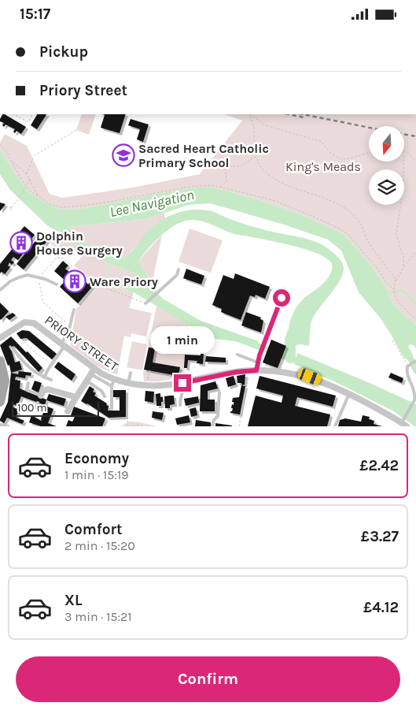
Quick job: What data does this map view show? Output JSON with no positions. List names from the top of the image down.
{
  "streets": {
    "street": ["PRIORY STREET"]
  },
  "water": ["Lee Navigation"],
  "parks": ["King's Meads"],
  "places": {
    "school or university": ["Sacred Heart Catholic Primary School"],
    "building": ["Dolphin House Surgery", "Ware Priory"]
  },
  "scale_bar": "100 m",
  "north": "bottom",
  "page": {
    "status": "15:17",
    "banner": ["Pickup", "Priory Street"],
    "bubble": "1 min",
    "scale": "100 m",
    "list": [
      {
        "name": "Economy",
        "note": "1 min · 15:19",
        "value": "£2.42"
      },
      {
        "name": "Comfort",
        "note": "2 min · 15:20",
        "value": "£3.27"
      },
      {
        "name": "XL",
        "note": "3 min · 15:21",
        "value": "£4.12"
      }
    ],
    "buttons": "Confirm"
  }
}
